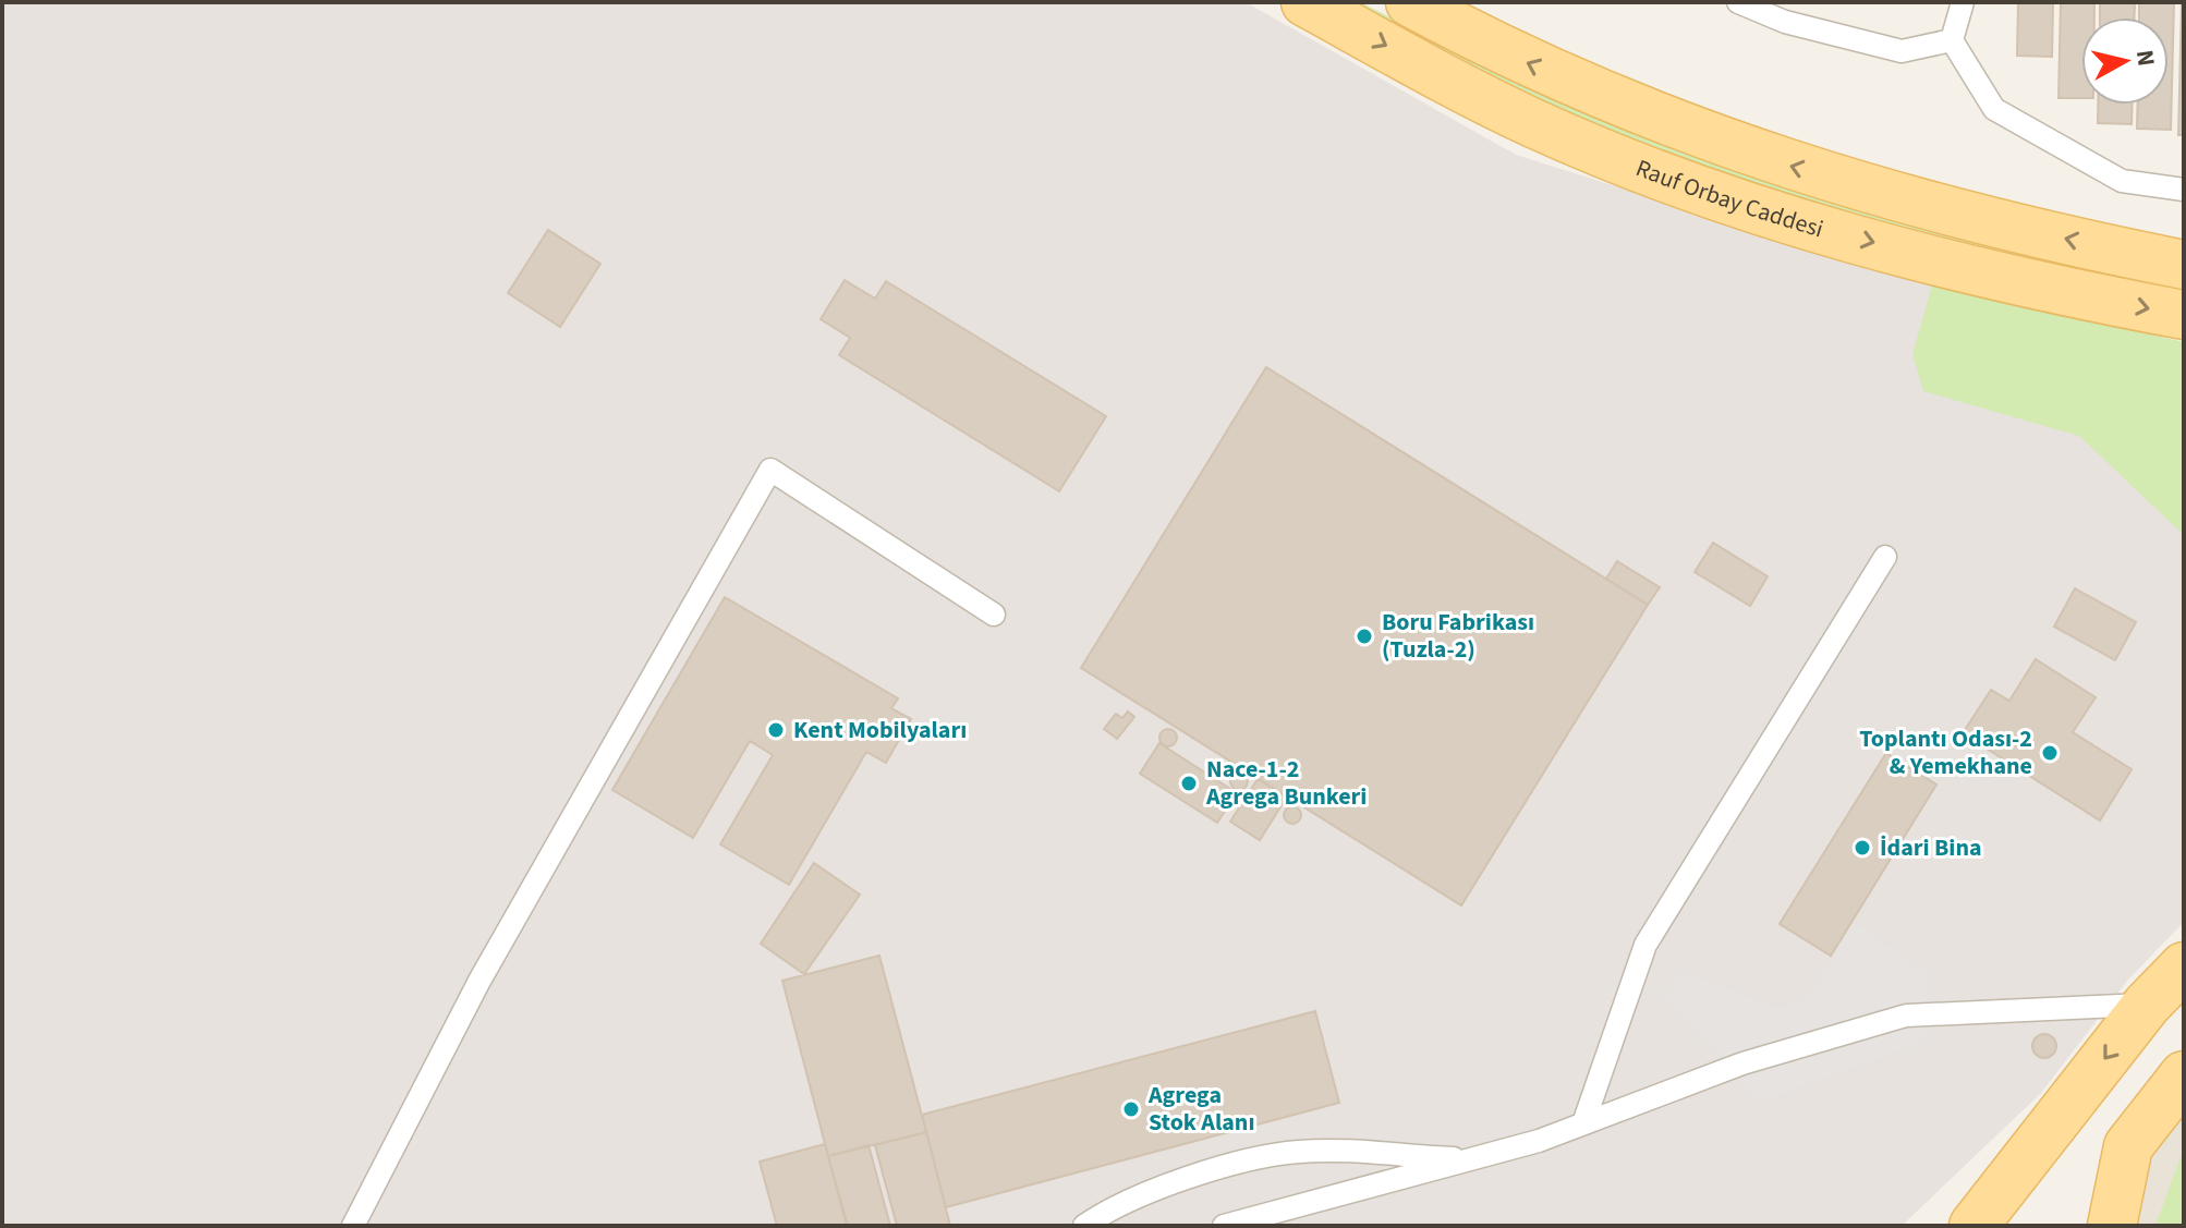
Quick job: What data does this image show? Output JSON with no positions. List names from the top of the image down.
{
  "streets": {
    "main road": ["Rauf Orbay Caddesi"]
  },
  "places": [
    "Boru Fabrikası (Tuzla-2)",
    "Kent Mobilyaları",
    "Toplantı Odası-2 & Yemekhane",
    "Nace-1-2 Agrega Bunkeri",
    "İdari Bina",
    "Agrega Stok Alanı"
  ],
  "north": "right"
}
